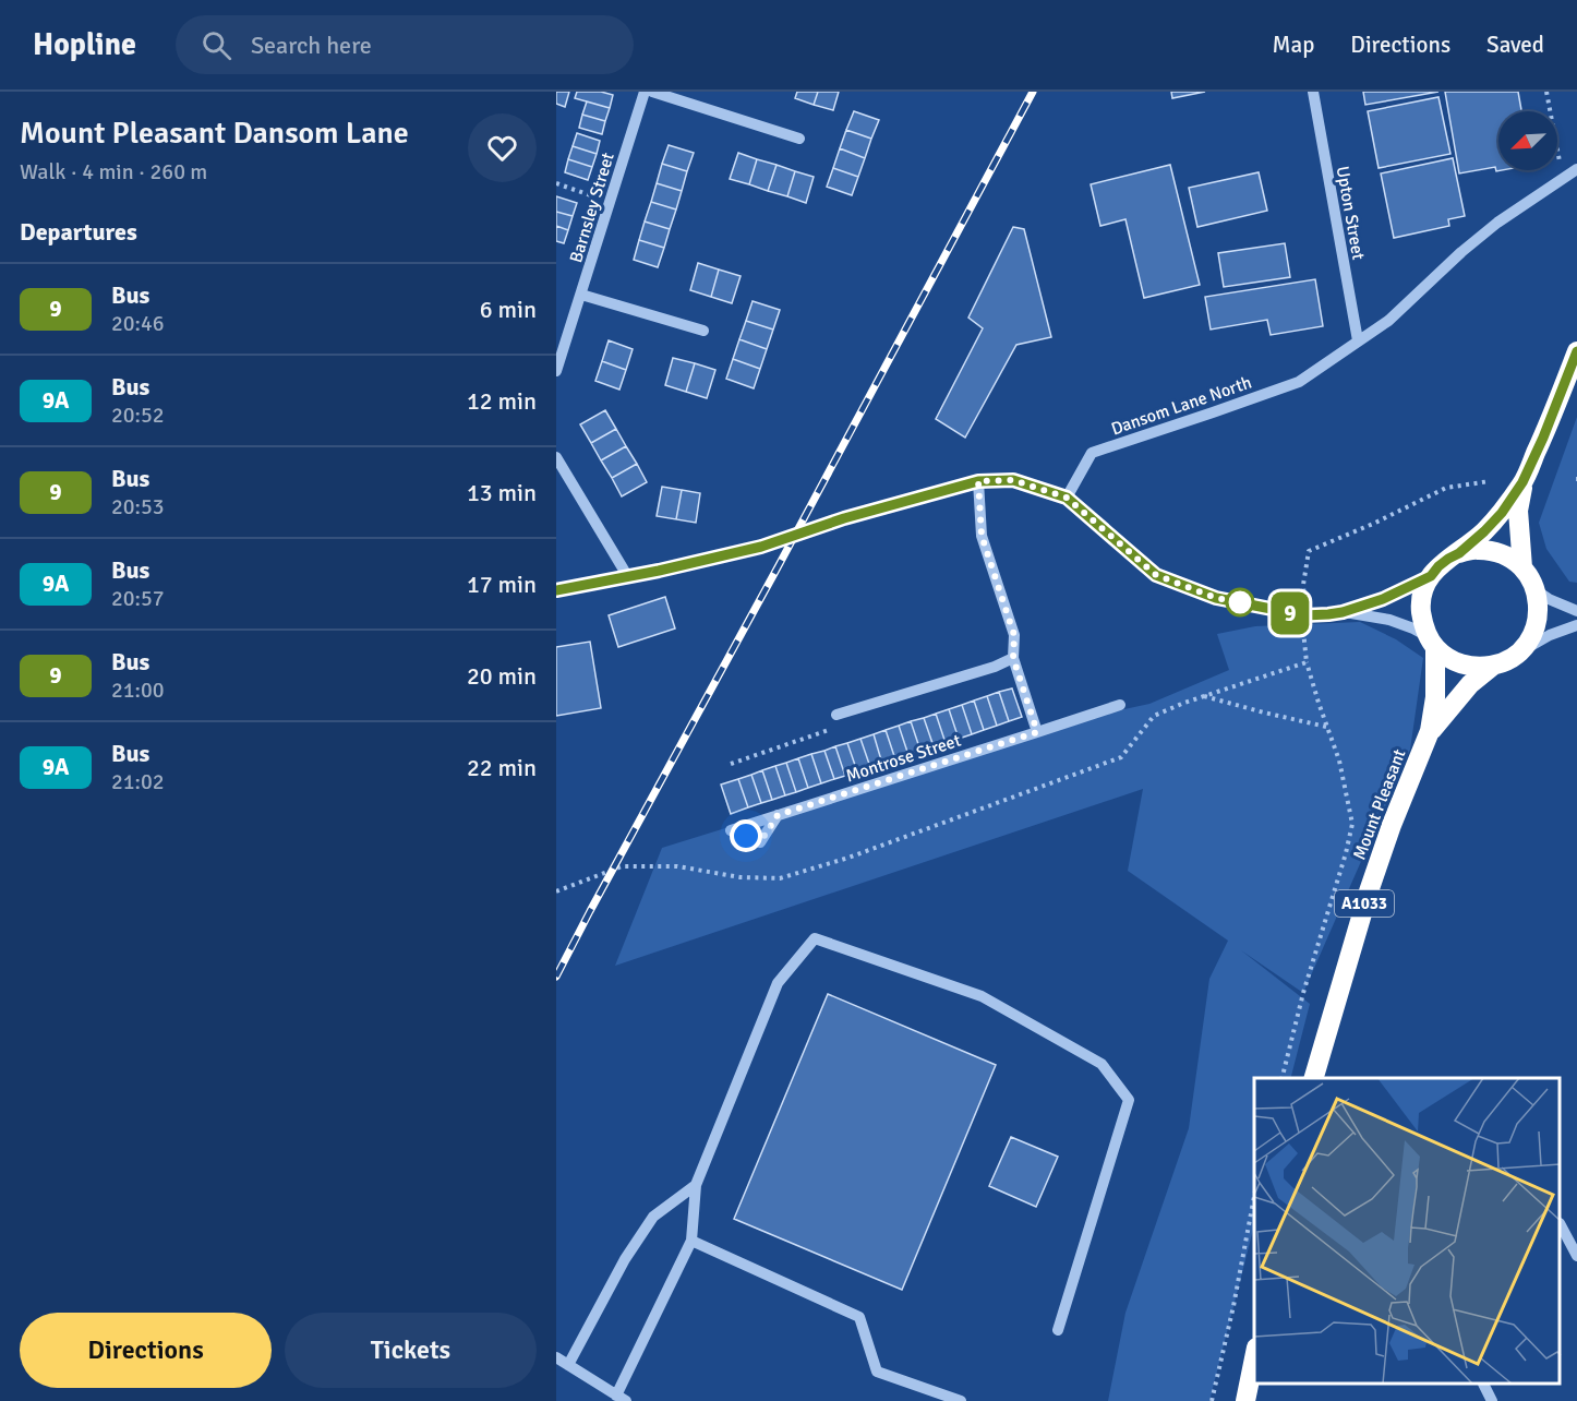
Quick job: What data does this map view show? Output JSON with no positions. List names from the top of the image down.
{
  "streets": {
    "highway": ["Mount Pleasant", "A1033"],
    "street": [
      "Barnsley Street",
      "Upton Street",
      "Dansom Lane North",
      "Montrose Street"
    ]
  },
  "crossings": [
    ["Upton Street", "Dansom Lane North"],
    ["Mount Pleasant", "A1033"]
  ],
  "lines": ["bus line 9"],
  "north": "bottom left",
  "page": {
    "header": "Hopline",
    "search": "Search here",
    "nav": ["Map", "Directions", "Saved"],
    "heading": [
      ["Mount Pleasant Dansom Lane", "Walk · 4 min · 260 m"],
      "Departures"
    ],
    "on_map": "9",
    "list": [
      {
        "mark": "9",
        "name": "Bus",
        "note": "20:46",
        "value": "6 min"
      },
      {
        "mark": "9A",
        "name": "Bus",
        "note": "20:52",
        "value": "12 min"
      },
      {
        "mark": "9",
        "name": "Bus",
        "note": "20:53",
        "value": "13 min"
      },
      {
        "mark": "9A",
        "name": "Bus",
        "note": "20:57",
        "value": "17 min"
      },
      {
        "mark": "9",
        "name": "Bus",
        "note": "21:00",
        "value": "20 min"
      },
      {
        "mark": "9A",
        "name": "Bus",
        "note": "21:02",
        "value": "22 min"
      }
    ],
    "buttons": ["Directions", "Tickets"]
  }
}
